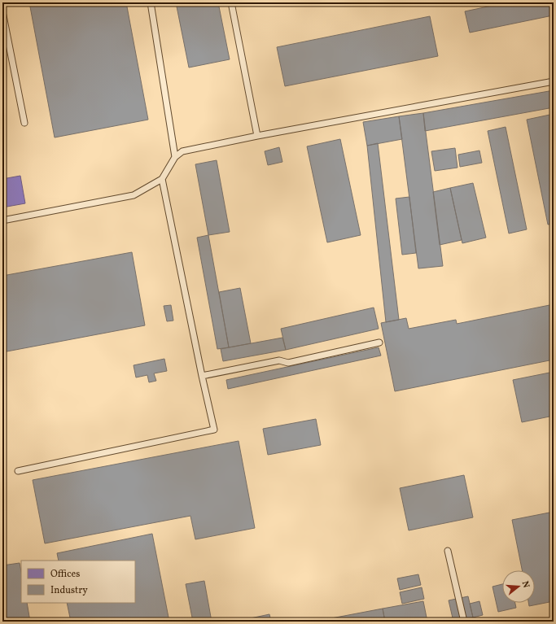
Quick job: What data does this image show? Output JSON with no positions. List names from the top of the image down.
{
  "legend": ["Offices", "Industry"],
  "north": "right"
}
